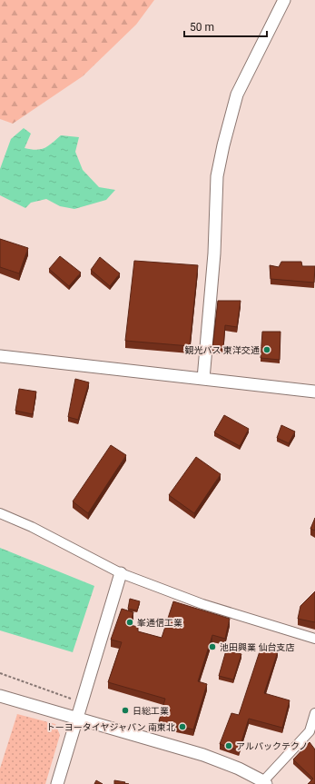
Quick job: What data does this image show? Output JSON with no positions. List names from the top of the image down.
{
  "places": [
    "観光バス 東洋交通",
    "峯通信工業",
    "池田興業 仙台支店",
    "日総工業",
    "トーヨータイヤジャパン 南東北",
    "アルパックテクノ"
  ],
  "scale_bar": "50 m"
}
